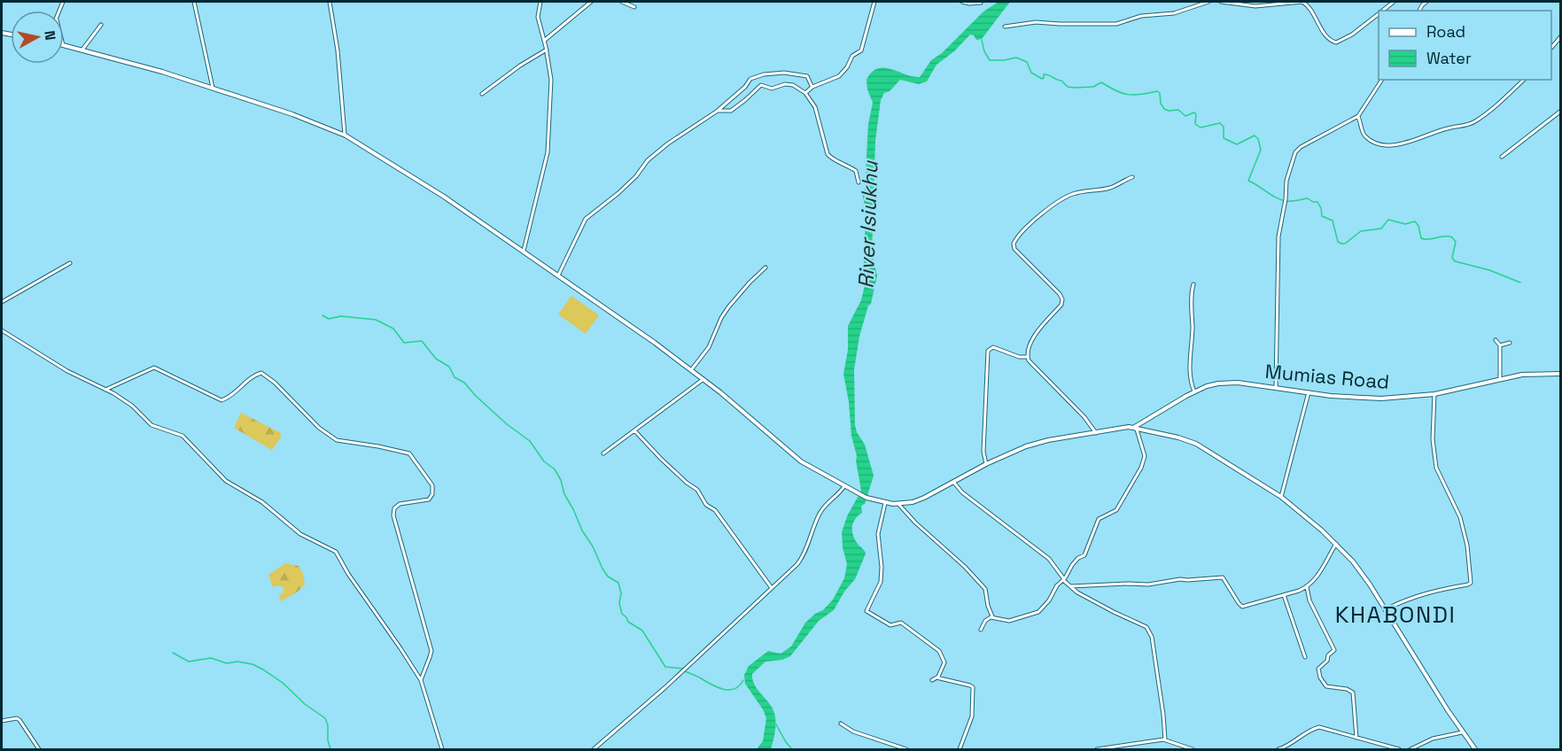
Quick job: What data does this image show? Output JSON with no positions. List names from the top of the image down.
{
  "streets": {
    "street": ["Mumias Road"]
  },
  "districts": ["KHABONDI"],
  "water": ["River Isiukhu"],
  "legend": ["Road", "Water"],
  "north": "right"
}
